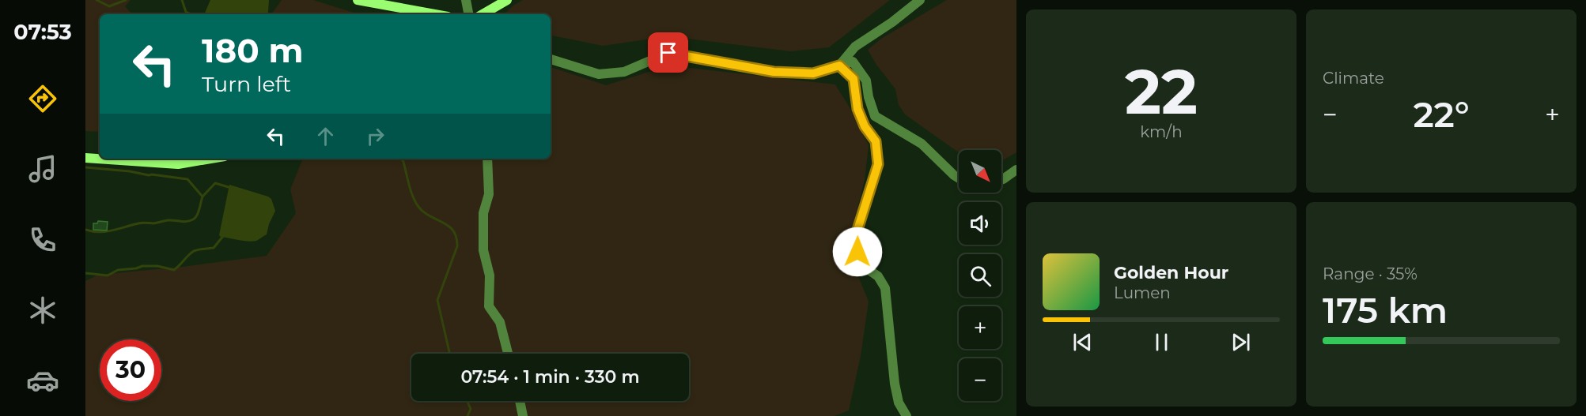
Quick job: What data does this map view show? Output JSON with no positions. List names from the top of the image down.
{
  "north": "bottom right",
  "page": {
    "tabs": "07:53",
    "tile": [
      ["22", "km/h"],
      "Climate",
      ["Range · 35%", "175 km"]
    ],
    "turn": ["180 m", "Turn left"],
    "heat": ["−", "22°", "+"],
    "map_buttons": ["+", "−"],
    "song": ["Golden Hour", "Lumen"],
    "limit": "30",
    "trip": "07:54 · 1 min · 330 m"
  }
}
